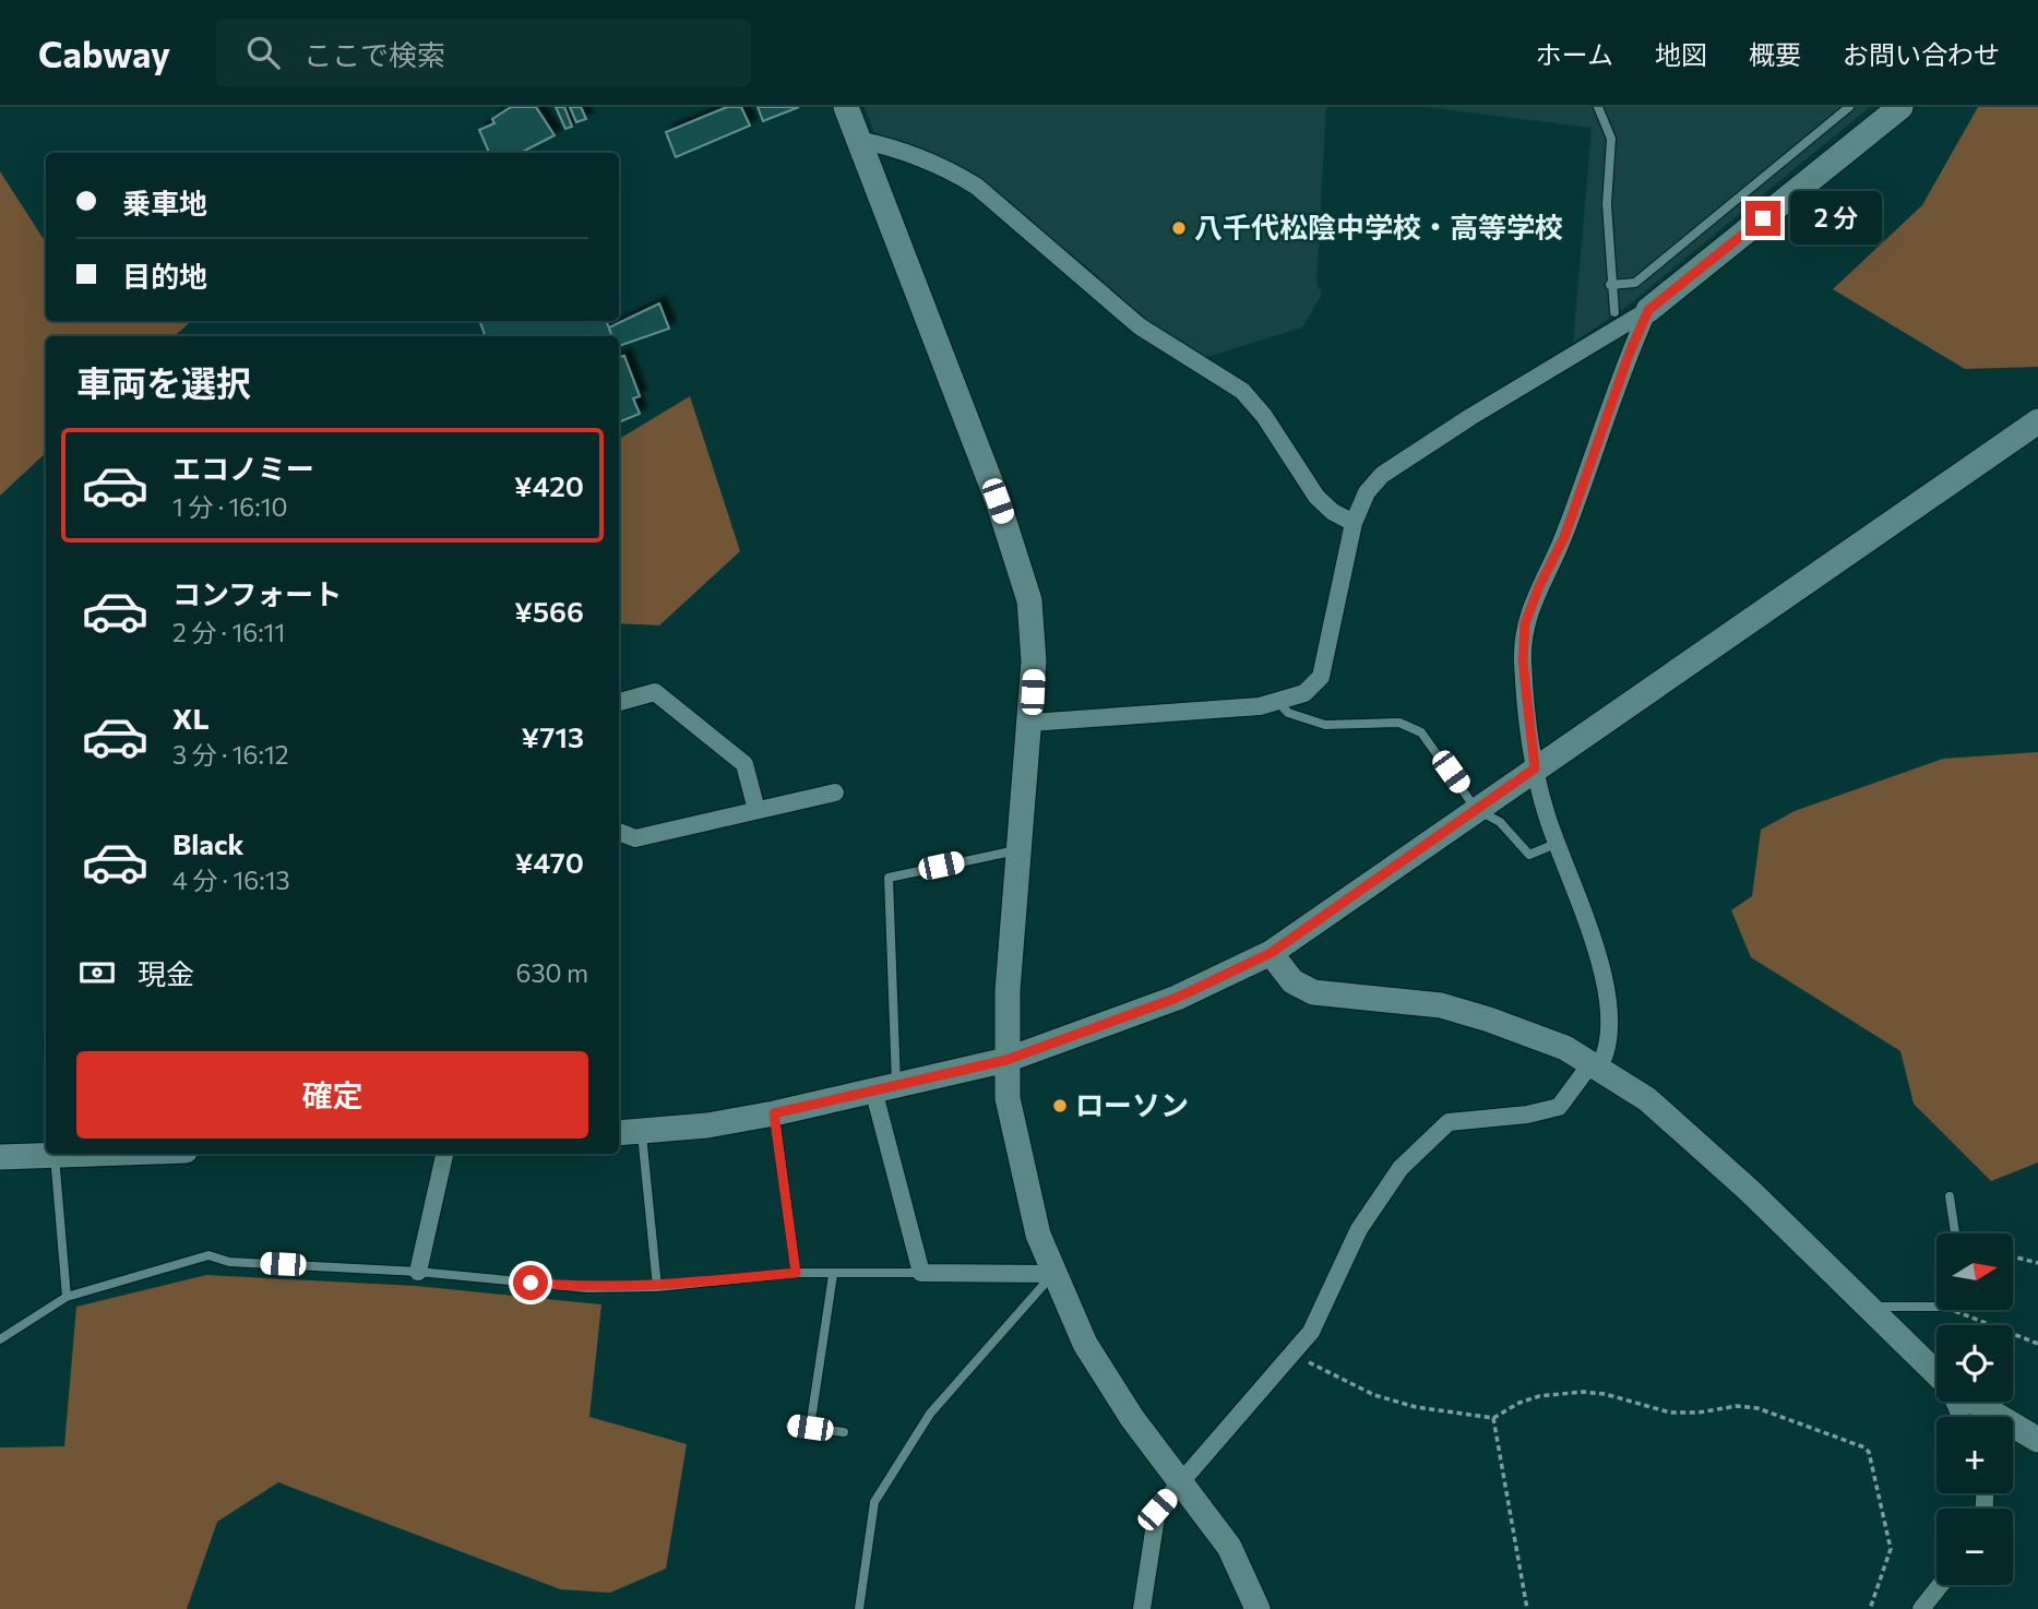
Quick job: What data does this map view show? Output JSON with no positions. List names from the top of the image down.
{
  "places": ["八千代松陰中学校・高等学校", "ローソン"],
  "north": "right",
  "page": {
    "header": "Cabway",
    "search": "ここで検索",
    "nav": [
      "ホーム",
      "地図",
      "概要",
      "お問い合わせ"
    ],
    "banner": ["乗車地", "目的地"],
    "bubble": "2 分",
    "heading": "車両を選択",
    "list": [
      {
        "name": "エコノミー",
        "note": "1 分 · 16:10",
        "value": "¥420"
      },
      {
        "name": "コンフォート",
        "note": "2 分 · 16:11",
        "value": "¥566"
      },
      {
        "name": "XL",
        "note": "3 分 · 16:12",
        "value": "¥713"
      },
      {
        "name": "Black",
        "note": "4 分 · 16:13",
        "value": "¥470"
      }
    ],
    "pay": ["現金", "630 m"],
    "buttons": "確定",
    "map_buttons": ["+", "−"]
  }
}
